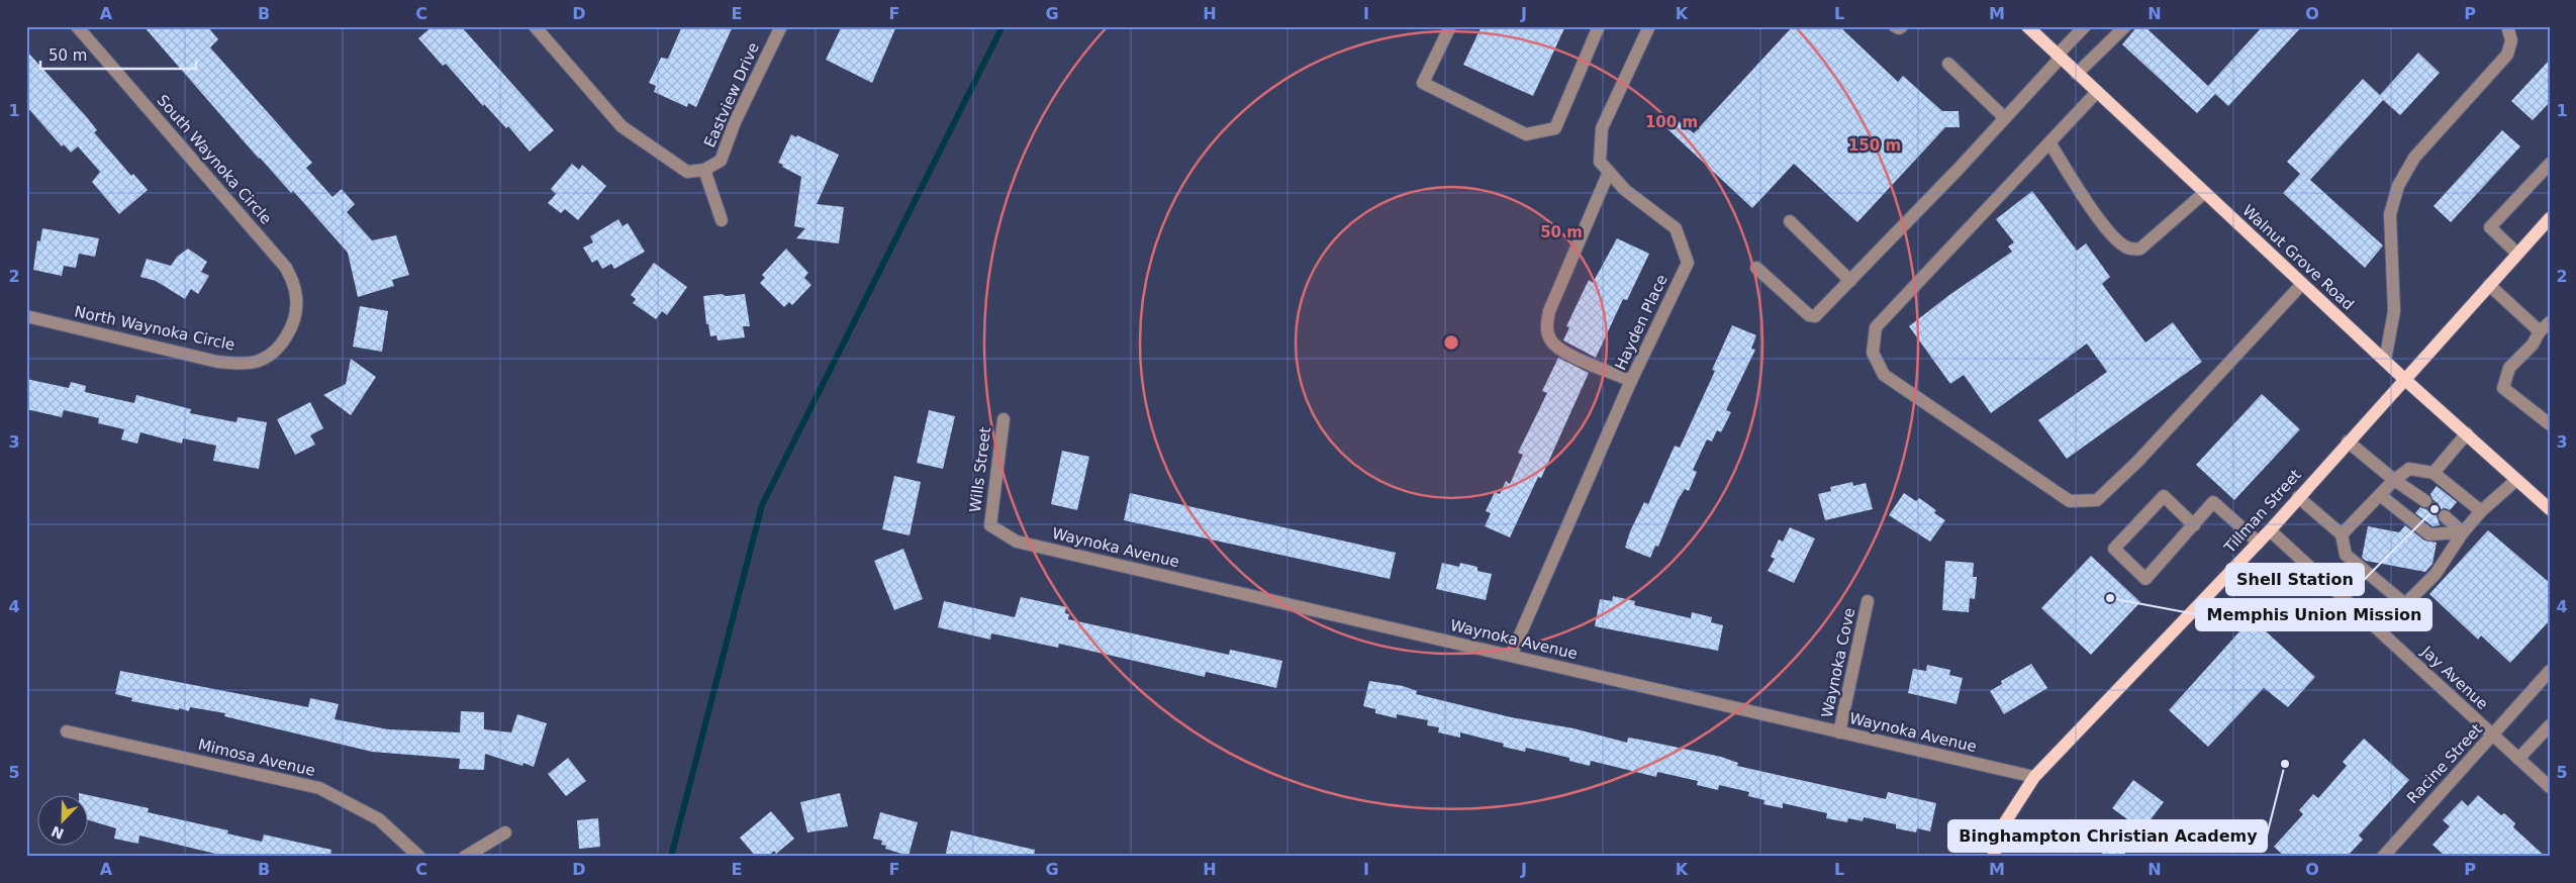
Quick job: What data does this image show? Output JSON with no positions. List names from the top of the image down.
{
  "streets": {
    "main road": ["Walnut Grove Road", "Tillman Street"],
    "street": [
      "Eastview Drive",
      "South Waynoka Circle",
      "Hayden Place",
      "North Waynoka Circle",
      "Wills Street",
      "Waynoka Avenue",
      "Waynoka Cove",
      "Jay Avenue",
      "Mimosa Avenue",
      "Racine Street"
    ]
  },
  "crossings": [
    ["South Waynoka Circle", "North Waynoka Circle"],
    ["Walnut Grove Road", "Tillman Street"],
    ["Hayden Place", "Waynoka Avenue"],
    ["Wills Street", "Waynoka Avenue"],
    ["Tillman Street", "Waynoka Avenue"],
    ["Tillman Street", "Jay Avenue"],
    ["Waynoka Avenue", "Waynoka Cove"],
    ["Jay Avenue", "Racine Street"]
  ],
  "places": ["Shell Station", "Memphis Union Mission", "Binghampton Christian Academy"],
  "scale_bar": "50 m",
  "north": "bottom left",
  "grid": {
    "columns": [
      "A",
      "B",
      "C",
      "D",
      "E",
      "F",
      "G",
      "H",
      "I",
      "J",
      "K",
      "L",
      "M",
      "N",
      "O",
      "P"
    ],
    "rows": [
      "1",
      "2",
      "3",
      "4",
      "5"
    ]
  },
  "rings": ["100 m", "150 m", "50 m"]
}
